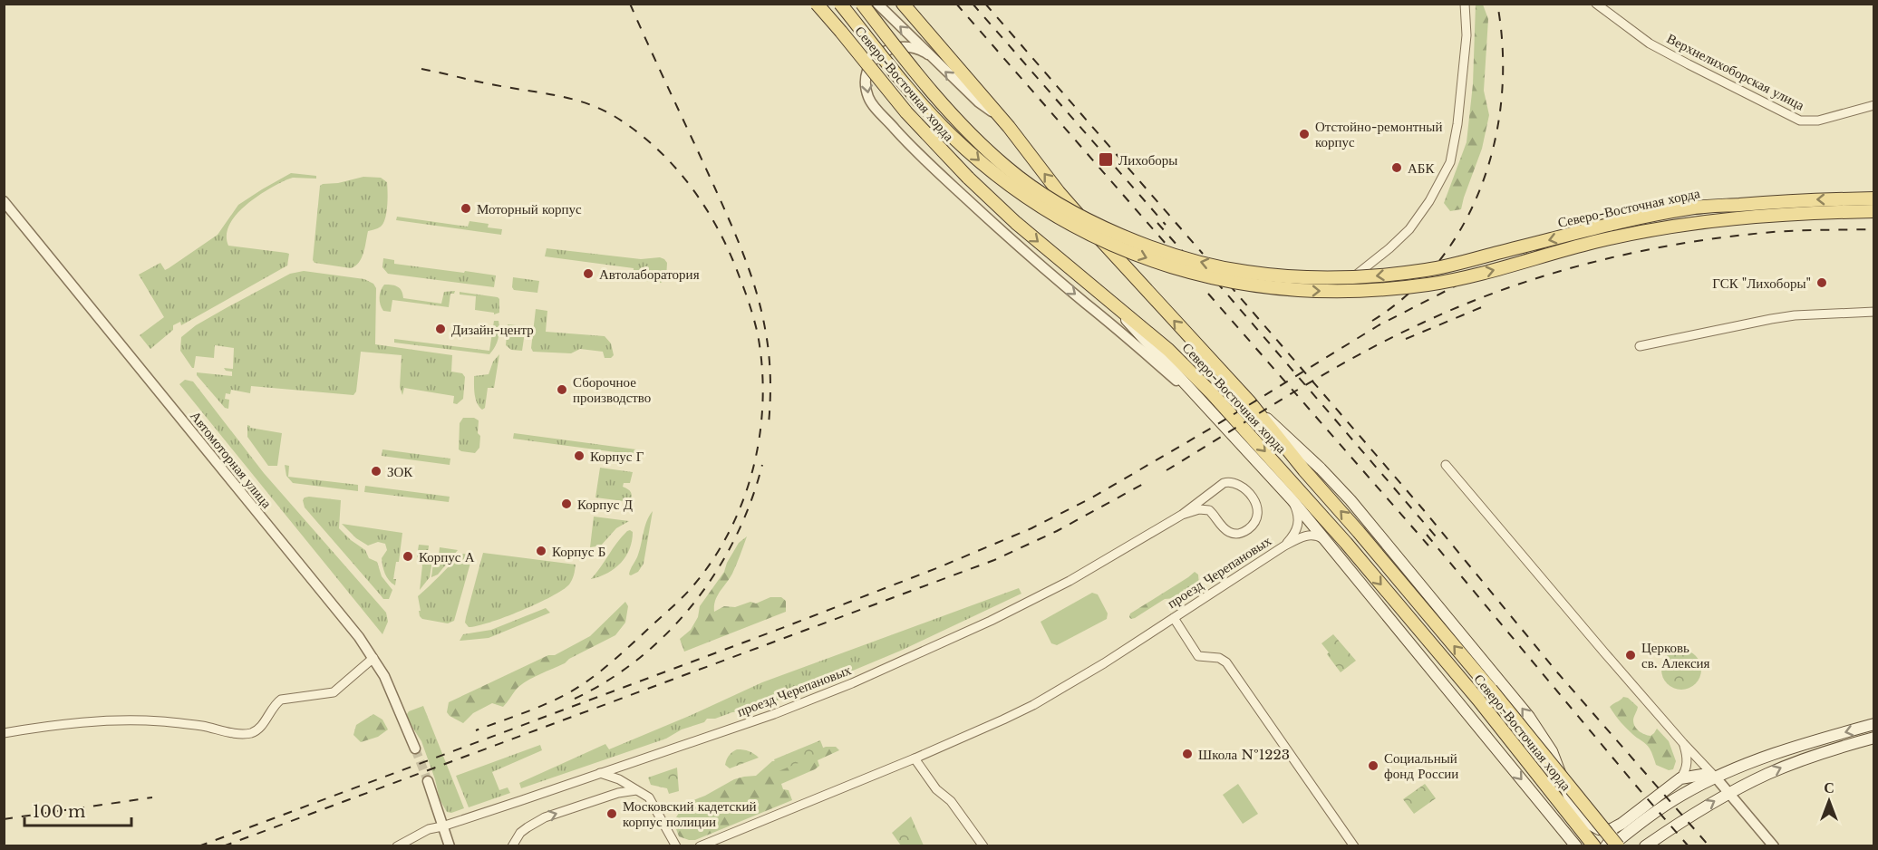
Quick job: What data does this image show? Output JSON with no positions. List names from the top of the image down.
{
  "streets": {
    "main road": ["Северо-Восточная хорда"],
    "street": ["Верхнелихоборская улица", "Автомоторная улица", "проезд Черепановых"]
  },
  "places": {
    "other": [
      "Отстойно-ремонтный корпус",
      "АБК",
      "Моторный корпус",
      "Автолаборатория",
      "ГСК \"Лихоборы\"",
      "Дизайн-центр",
      "Сборочное производство",
      "Корпус Г",
      "ЗОК",
      "Корпус Д",
      "Корпус Б",
      "Корпус А",
      "Церковь св. Алексия",
      "Школа №1223",
      "Социальный фонд России",
      "Московский кадетский корпус полиции"
    ],
    "transit": ["Лихоборы"]
  },
  "scale_bar": "100 m",
  "north": "top"
}
